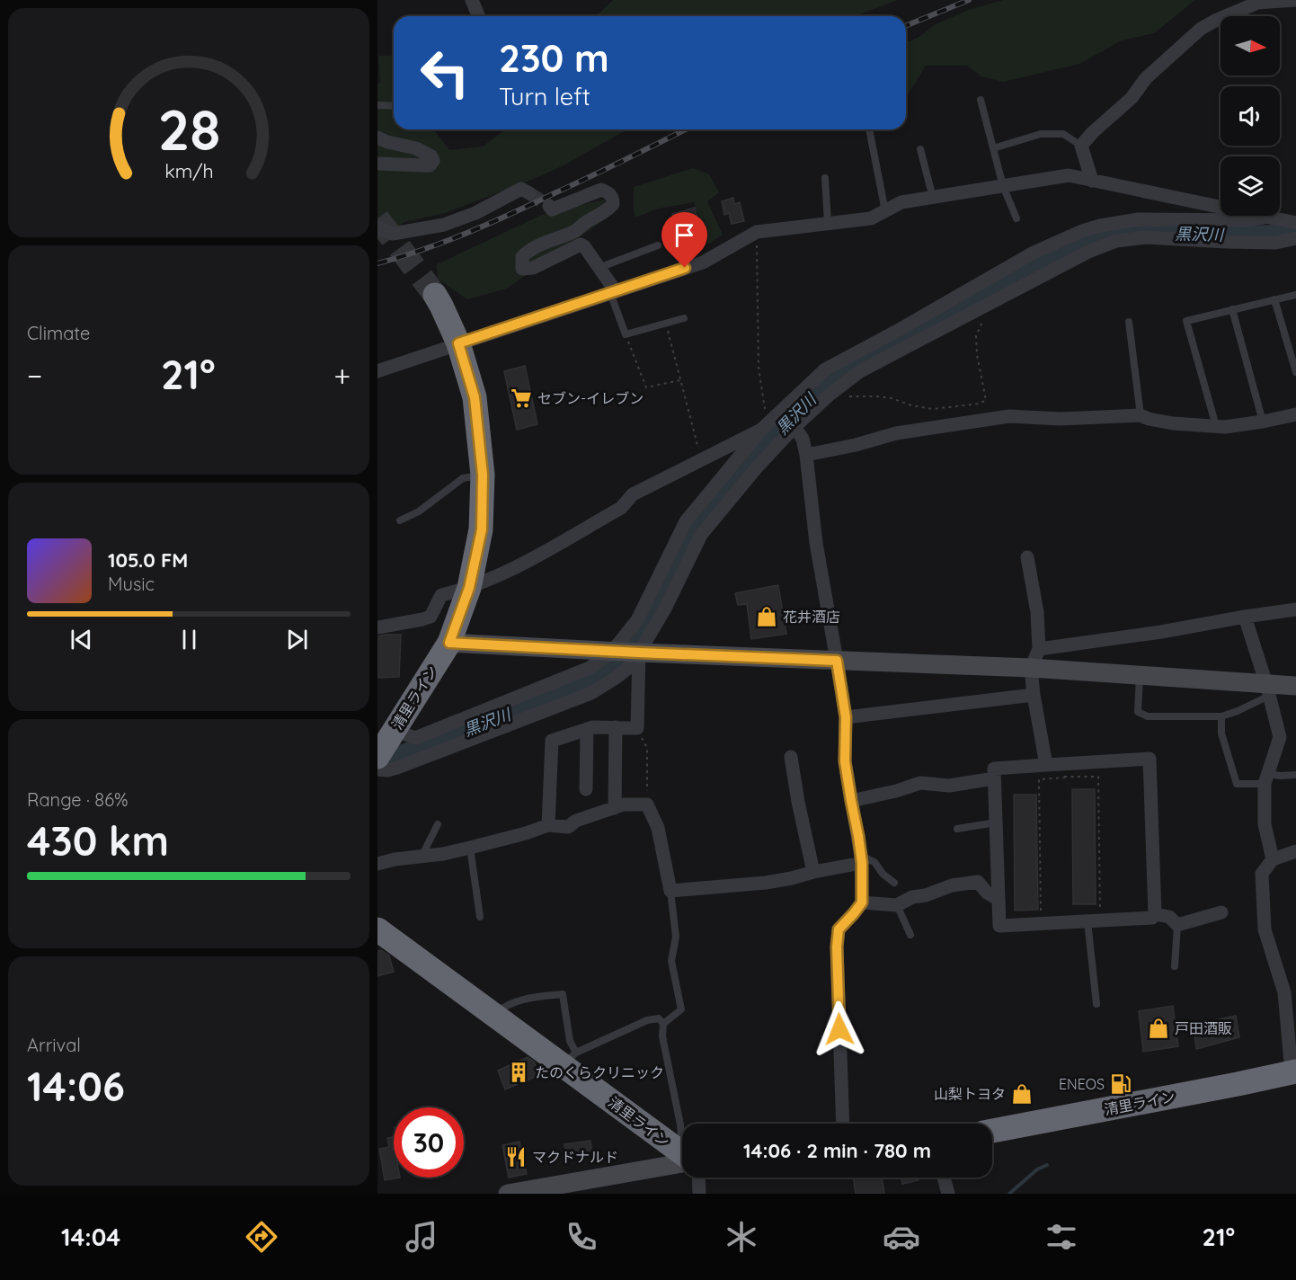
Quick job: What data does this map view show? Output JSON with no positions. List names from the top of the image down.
{
  "streets": {
    "highway": ["清里ライン"]
  },
  "water": ["黒沢川"],
  "places": {
    "supermarket": ["セブン-イレブン"],
    "shop": ["花井酒店", "戸田酒販", "山梨トヨタ"],
    "building": ["たのくらクリニック"],
    "fuel station": ["ENEOS"],
    "restaurant": ["マクドナルド"]
  },
  "north": "right",
  "page": {
    "turn": ["230 m", "Turn left"],
    "tile": [
      "Climate",
      ["Range · 86%", "430 km"],
      ["Arrival", "14:06"]
    ],
    "heat": ["−", "21°", "+"],
    "song": ["105.0 FM", "Music"],
    "limit": "30",
    "trip": "14:06 · 2 min · 780 m",
    "tabs": ["14:04", "21°"],
    "gauge": ["28", "km/h"]
  }
}
